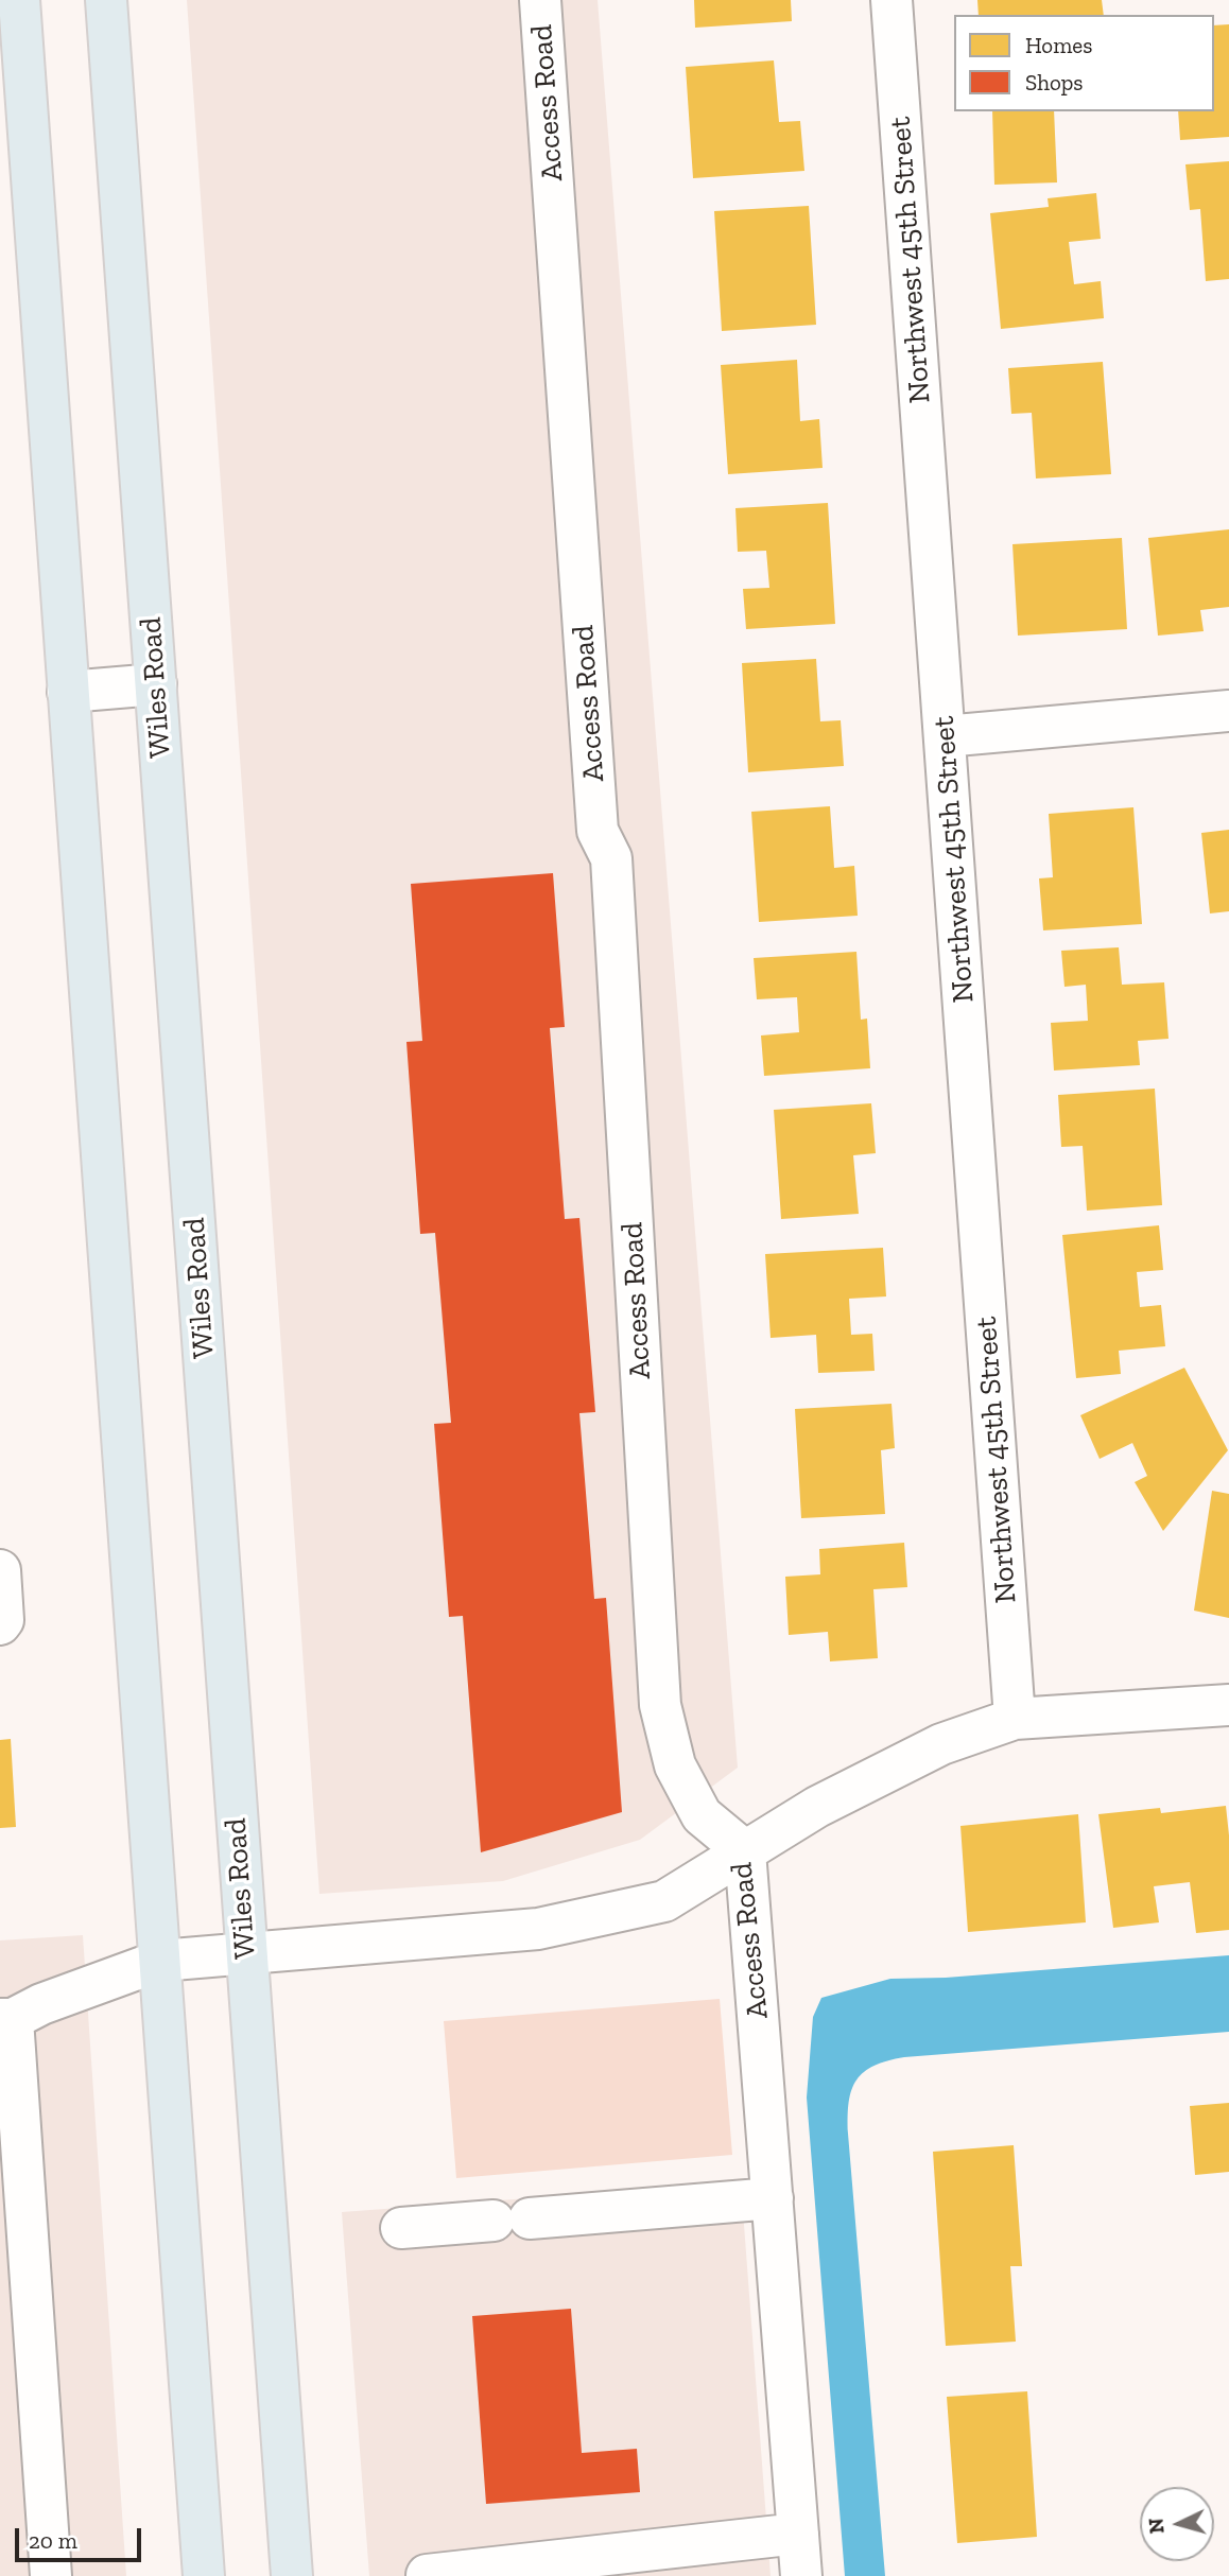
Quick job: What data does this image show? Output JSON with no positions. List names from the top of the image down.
{
  "streets": {
    "main road": ["Wiles Road"],
    "street": ["Access Road", "Northwest 45th Street"]
  },
  "legend": ["Homes", "Shops"],
  "scale_bar": "20 m",
  "north": "left"
}
